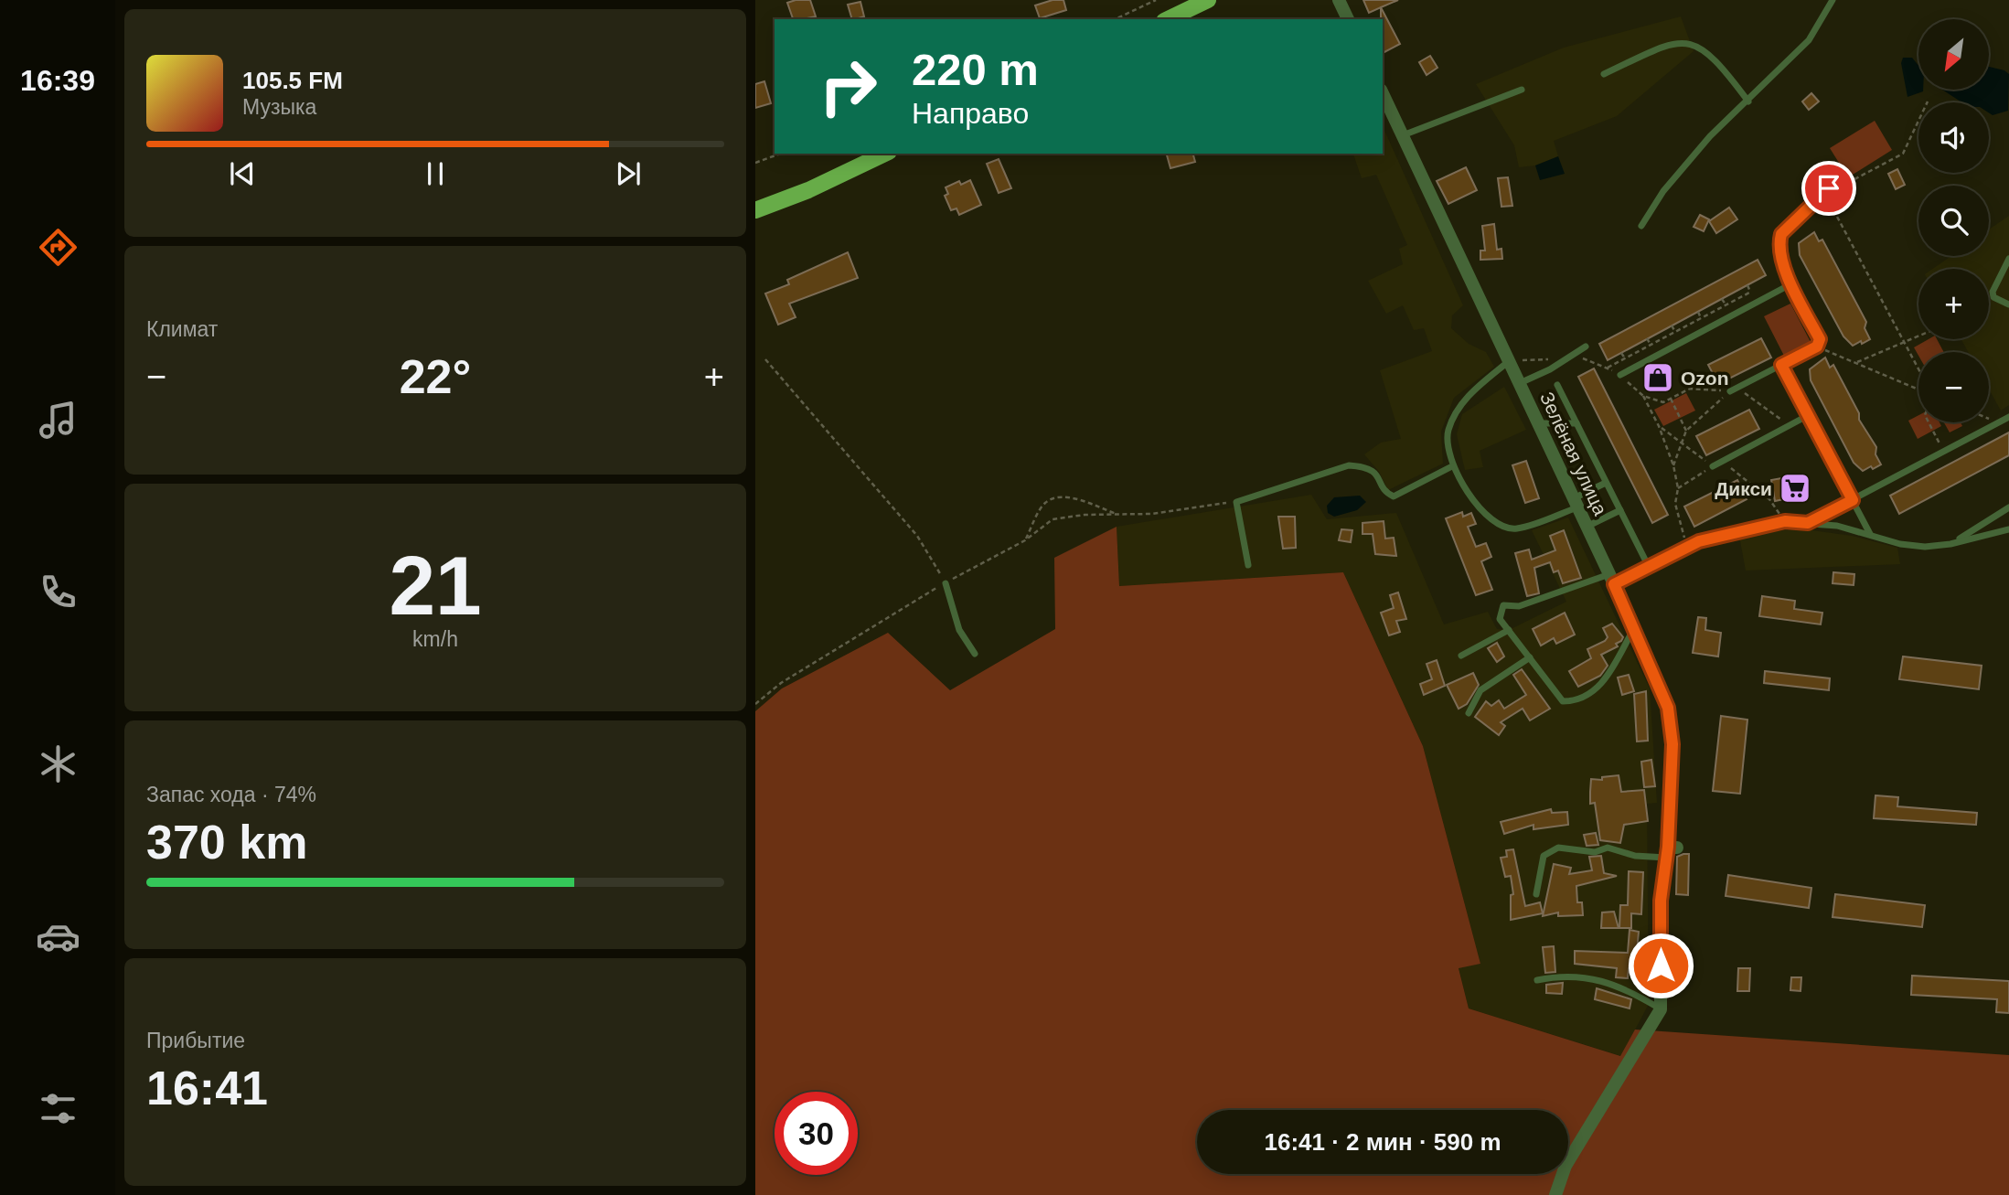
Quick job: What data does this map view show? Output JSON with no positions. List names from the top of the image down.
{
  "streets": {
    "street": ["Зелёная улица"]
  },
  "places": {
    "shop": ["Ozon"],
    "supermarket": ["Дикси"]
  },
  "north": "bottom left",
  "page": {
    "tabs": "16:39",
    "map_buttons": ["+", "−"],
    "turn": ["220 m", "Направо"],
    "song": ["105.5 FM", "Музыка"],
    "tile": [
      "Климат",
      ["21", "km/h"],
      ["Запас хода · 74%", "370 km"],
      ["Прибытие", "16:41"]
    ],
    "heat": ["−", "22°", "+"],
    "limit": "30",
    "trip": "16:41 · 2 мин · 590 m"
  }
}
